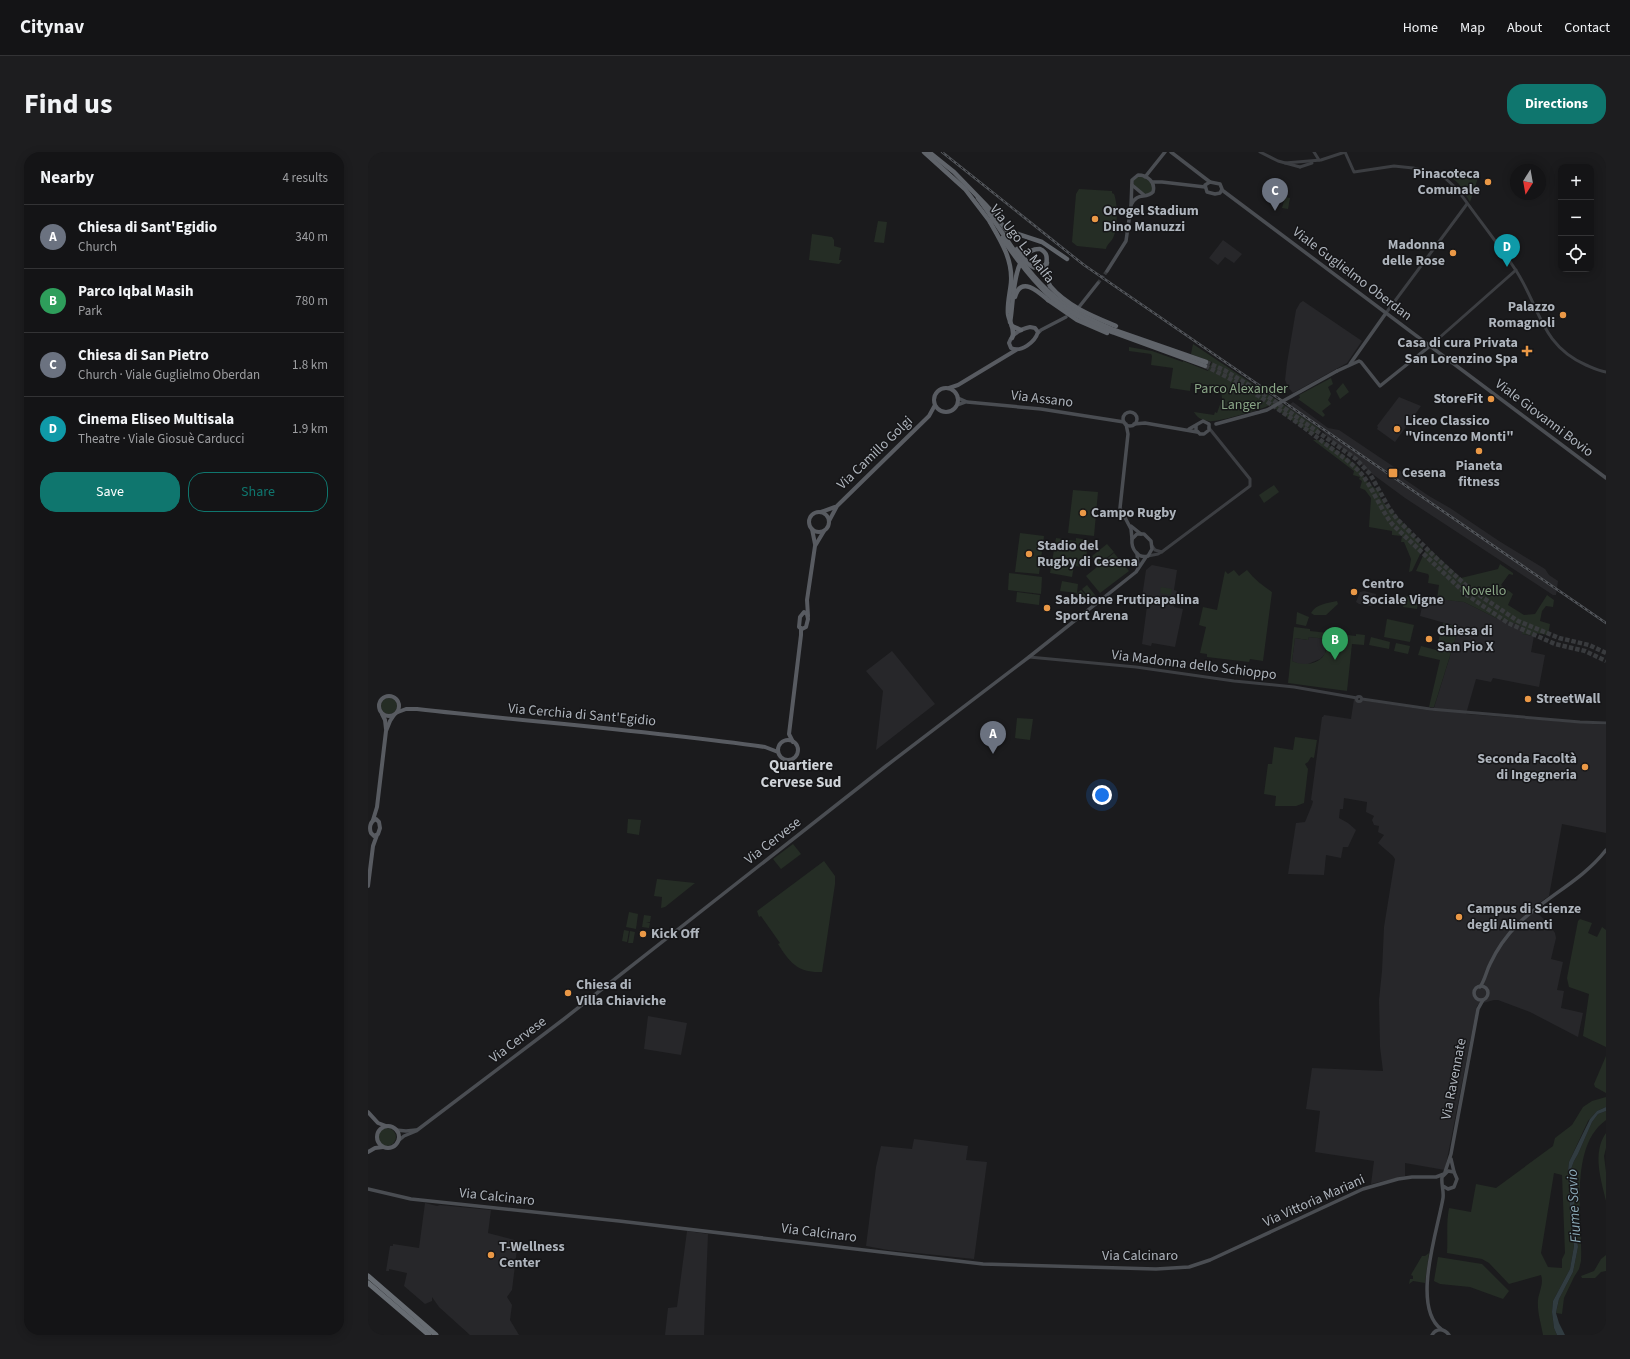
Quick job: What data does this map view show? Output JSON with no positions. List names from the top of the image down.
{
  "streets": {
    "highway": ["Via Ugo La Malfa"],
    "main road": [
      "Viale Guglielmo Oberdan",
      "Via Assano",
      "Viale Giovanni Bovio",
      "Via Camillo Golgi",
      "Via Cerchia di Sant'Egidio",
      "Via Cervese",
      "Via Ravennate",
      "Via Calcinaro",
      "Via Vittoria Mariani"
    ],
    "street": ["Via Madonna dello Schioppo"]
  },
  "crossings": [
    ["Viale Guglielmo Oberdan", "Viale Giovanni Bovio"],
    ["Via Assano", "Via Camillo Golgi"],
    ["Via Madonna dello Schioppo", "Via Cervese"],
    ["Via Ravennate", "Via Vittoria Mariani"],
    ["Via Calcinaro", "Via Vittoria Mariani"]
  ],
  "districts": ["Quartiere Cervese Sud"],
  "water": ["Fiume Savio"],
  "parks": ["Parco Alexander Langer", "Novello"],
  "places": {
    "other": [
      "Pinacoteca Comunale",
      "Orogel Stadium Dino Manuzzi",
      "Madonna delle Rose",
      "Palazzo Romagnoli",
      "StoreFit",
      "Liceo Classico \"Vincenzo Monti\"",
      "Pianeta fitness",
      "Campo Rugby",
      "Stadio del Rugby di Cesena",
      "Centro Sociale Vigne",
      "Sabbione Frutipapalina Sport Arena",
      "Chiesa di San Pio X",
      "StreetWall",
      "Seconda Facoltà di Ingegneria",
      "Campus di Scienze degli Alimenti",
      "Kick Off",
      "Chiesa di Villa Chiaviche",
      "T-Wellness Center"
    ],
    "health": ["Casa di cura Privata San Lorenzino Spa"],
    "transit": ["Cesena"]
  },
  "north": "bottom",
  "page": {
    "header": "Citynav",
    "nav": [
      "Home",
      "Map",
      "About",
      "Contact"
    ],
    "title": "Find us",
    "buttons": [
      "Directions",
      ["Save", "Share"]
    ],
    "heading": ["Nearby", "4 results"],
    "map_buttons": ["+", "−"],
    "pins": [
      "C",
      "D",
      "B",
      "A"
    ],
    "list": [
      {
        "mark": "A",
        "name": "Chiesa di Sant'Egidio",
        "note": "Church",
        "value": "340 m"
      },
      {
        "mark": "B",
        "name": "Parco Iqbal Masih",
        "note": "Park",
        "value": "780 m"
      },
      {
        "mark": "C",
        "name": "Chiesa di San Pietro",
        "note": "Church · Viale Guglielmo Oberdan",
        "value": "1.8 km"
      },
      {
        "mark": "D",
        "name": "Cinema Eliseo Multisala",
        "note": "Theatre · Viale Giosuè Carducci",
        "value": "1.9 km"
      }
    ]
  }
}
